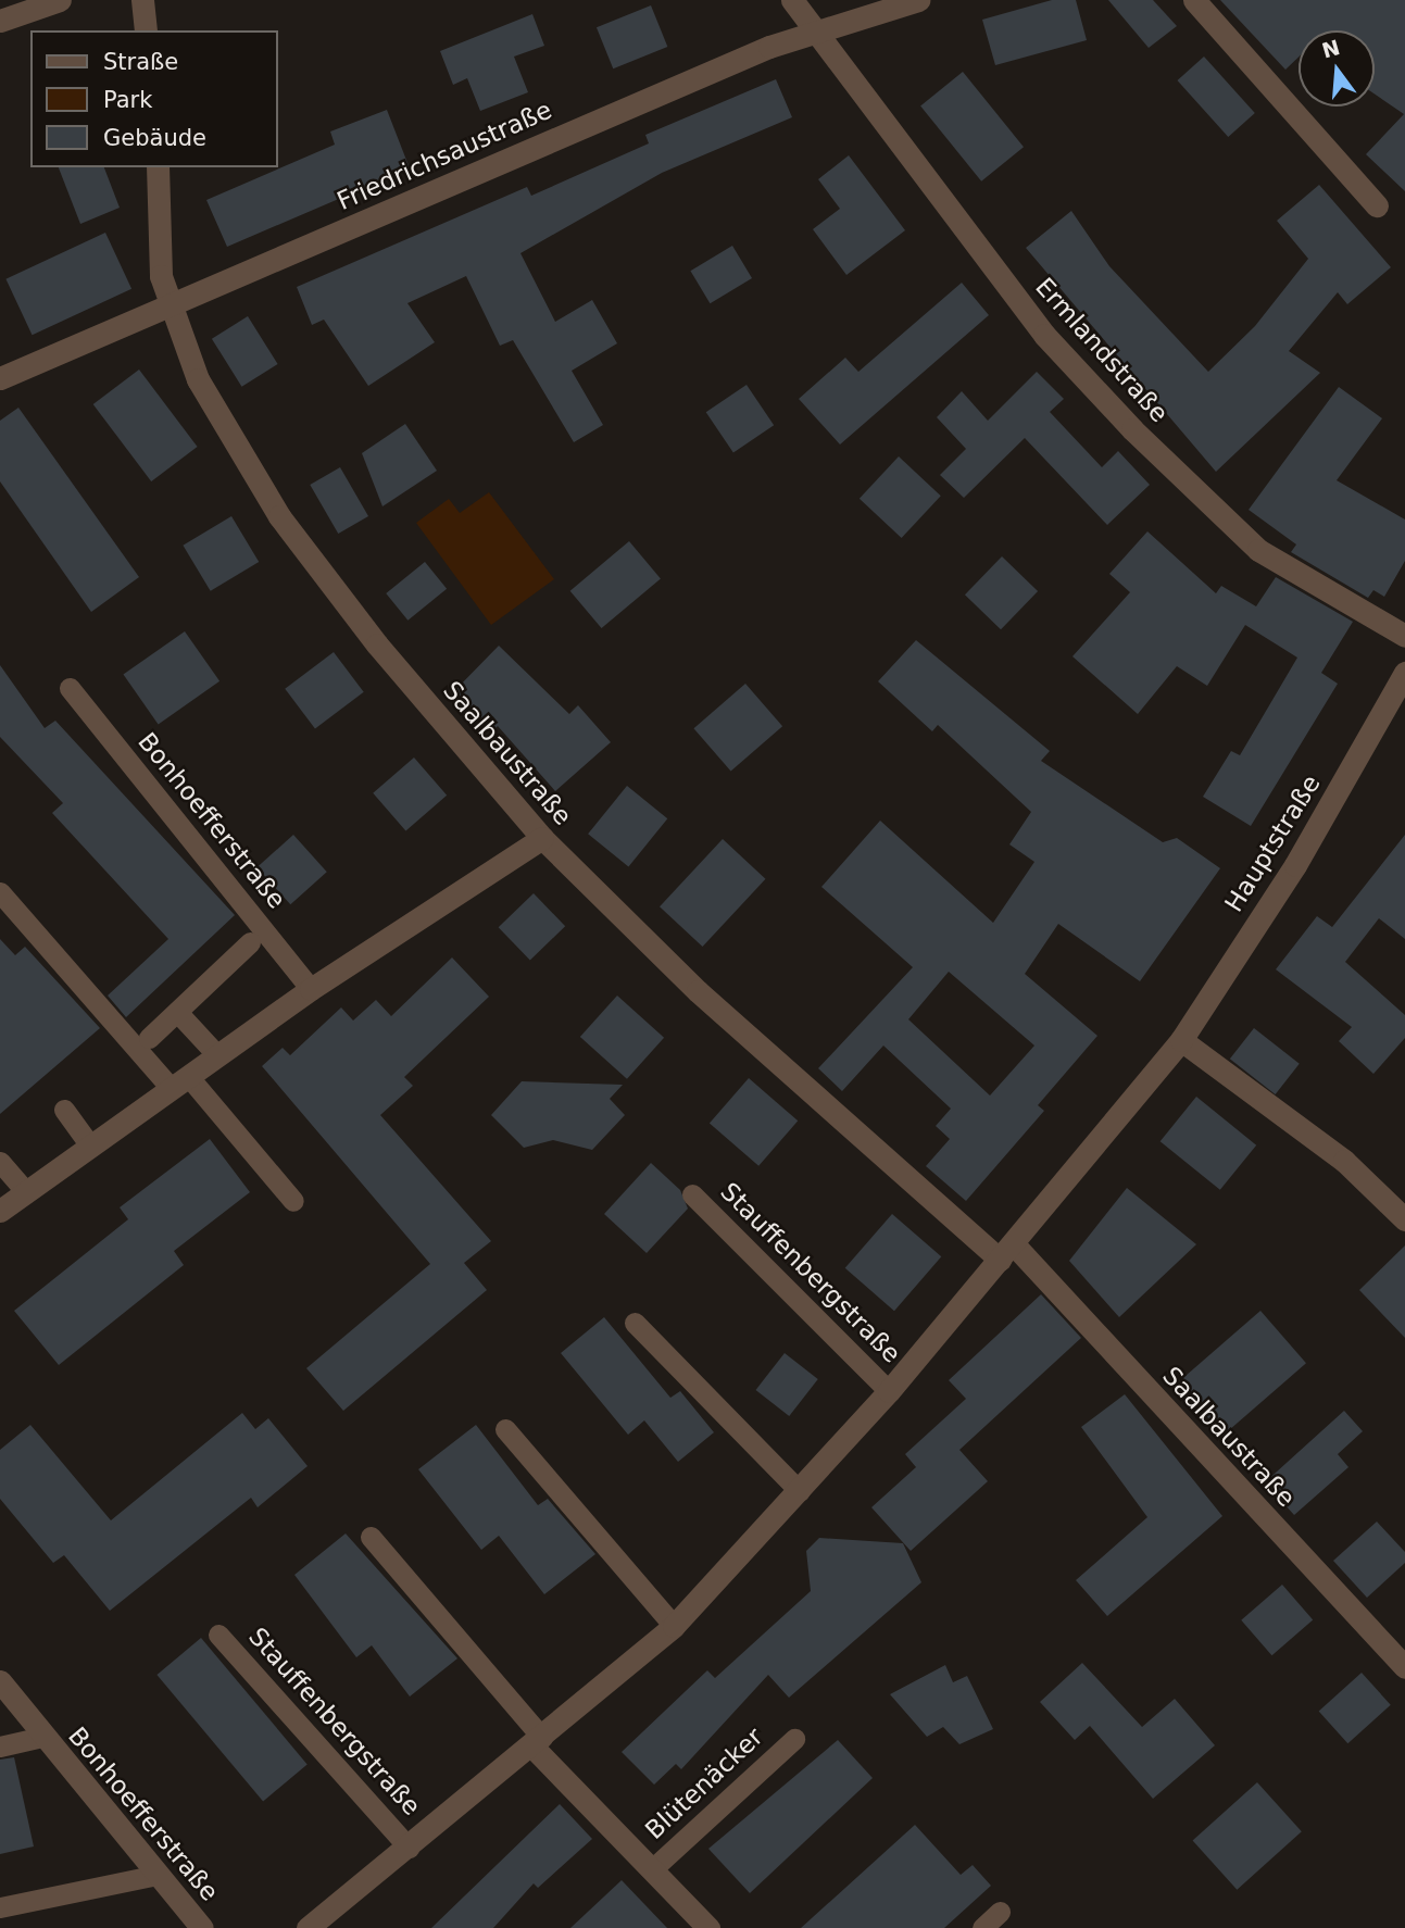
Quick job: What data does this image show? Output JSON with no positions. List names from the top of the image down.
{
  "streets": {
    "street": [
      "Friedrichsaustraße",
      "Ermlandstraße",
      "Saalbaustraße",
      "Bonhoefferstraße",
      "Hauptstraße",
      "Stauffenbergstraße",
      "Blütenäcker"
    ]
  },
  "crossings": [
    ["Friedrichsaustraße", "Ermlandstraße"],
    ["Friedrichsaustraße", "Saalbaustraße"],
    ["Saalbaustraße", "Hauptstraße"],
    ["Saalbaustraße", "Stauffenbergstraße"],
    ["Hauptstraße", "Stauffenbergstraße"],
    ["Stauffenbergstraße", "Blütenäcker"]
  ],
  "legend": ["Straße", "Park", "Gebäude"],
  "north": "top"
}
